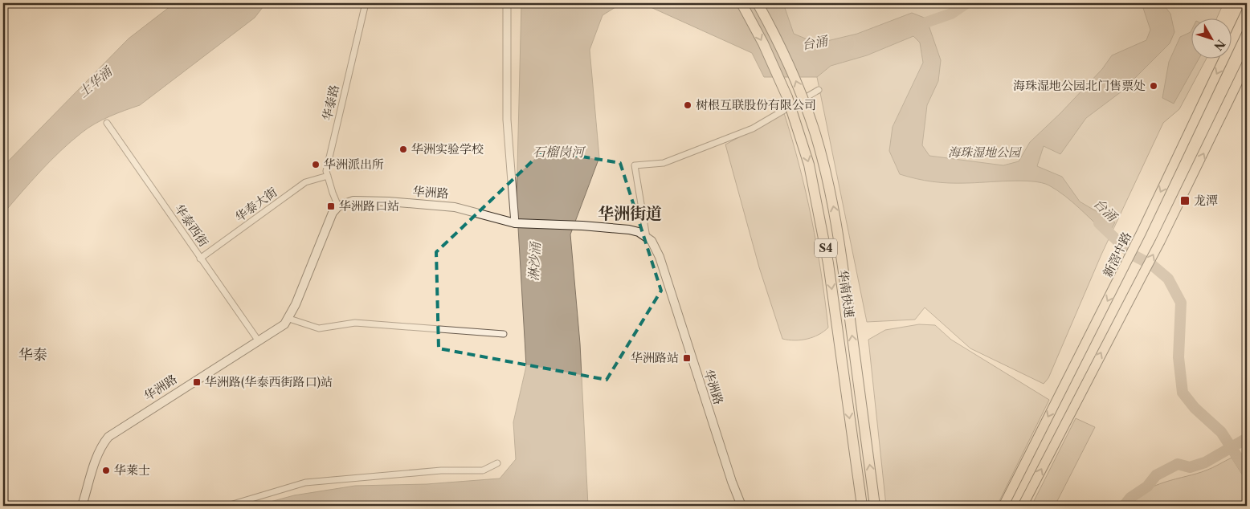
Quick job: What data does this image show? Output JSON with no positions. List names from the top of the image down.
{
  "streets": {
    "highway": ["S4", "新滘中路", "华南快速"],
    "main road": ["华洲路"],
    "street": ["华泰路", "华泰大街", "华泰西街"]
  },
  "crossings": [
    ["华泰路", "华洲路"],
    ["华泰路", "华泰大街"],
    ["华洲路", "华泰西街"],
    ["华泰大街", "华泰西街"]
  ],
  "districts": ["华洲街道", "华泰"],
  "water": [
    "台涌",
    "土华涌",
    "石榴岗河",
    "淋沙涌"
  ],
  "parks": ["海珠湿地公园"],
  "places": {
    "other": [
      "海珠湿地公园北门售票处",
      "树根互联股份有限公司",
      "华洲实验学校",
      "华洲派出所",
      "华莱士"
    ],
    "transit": [
      "龙潭",
      "华洲路口站",
      "华洲路站",
      "华洲路(华泰西街路口)站"
    ]
  },
  "north": "bottom right"
}
